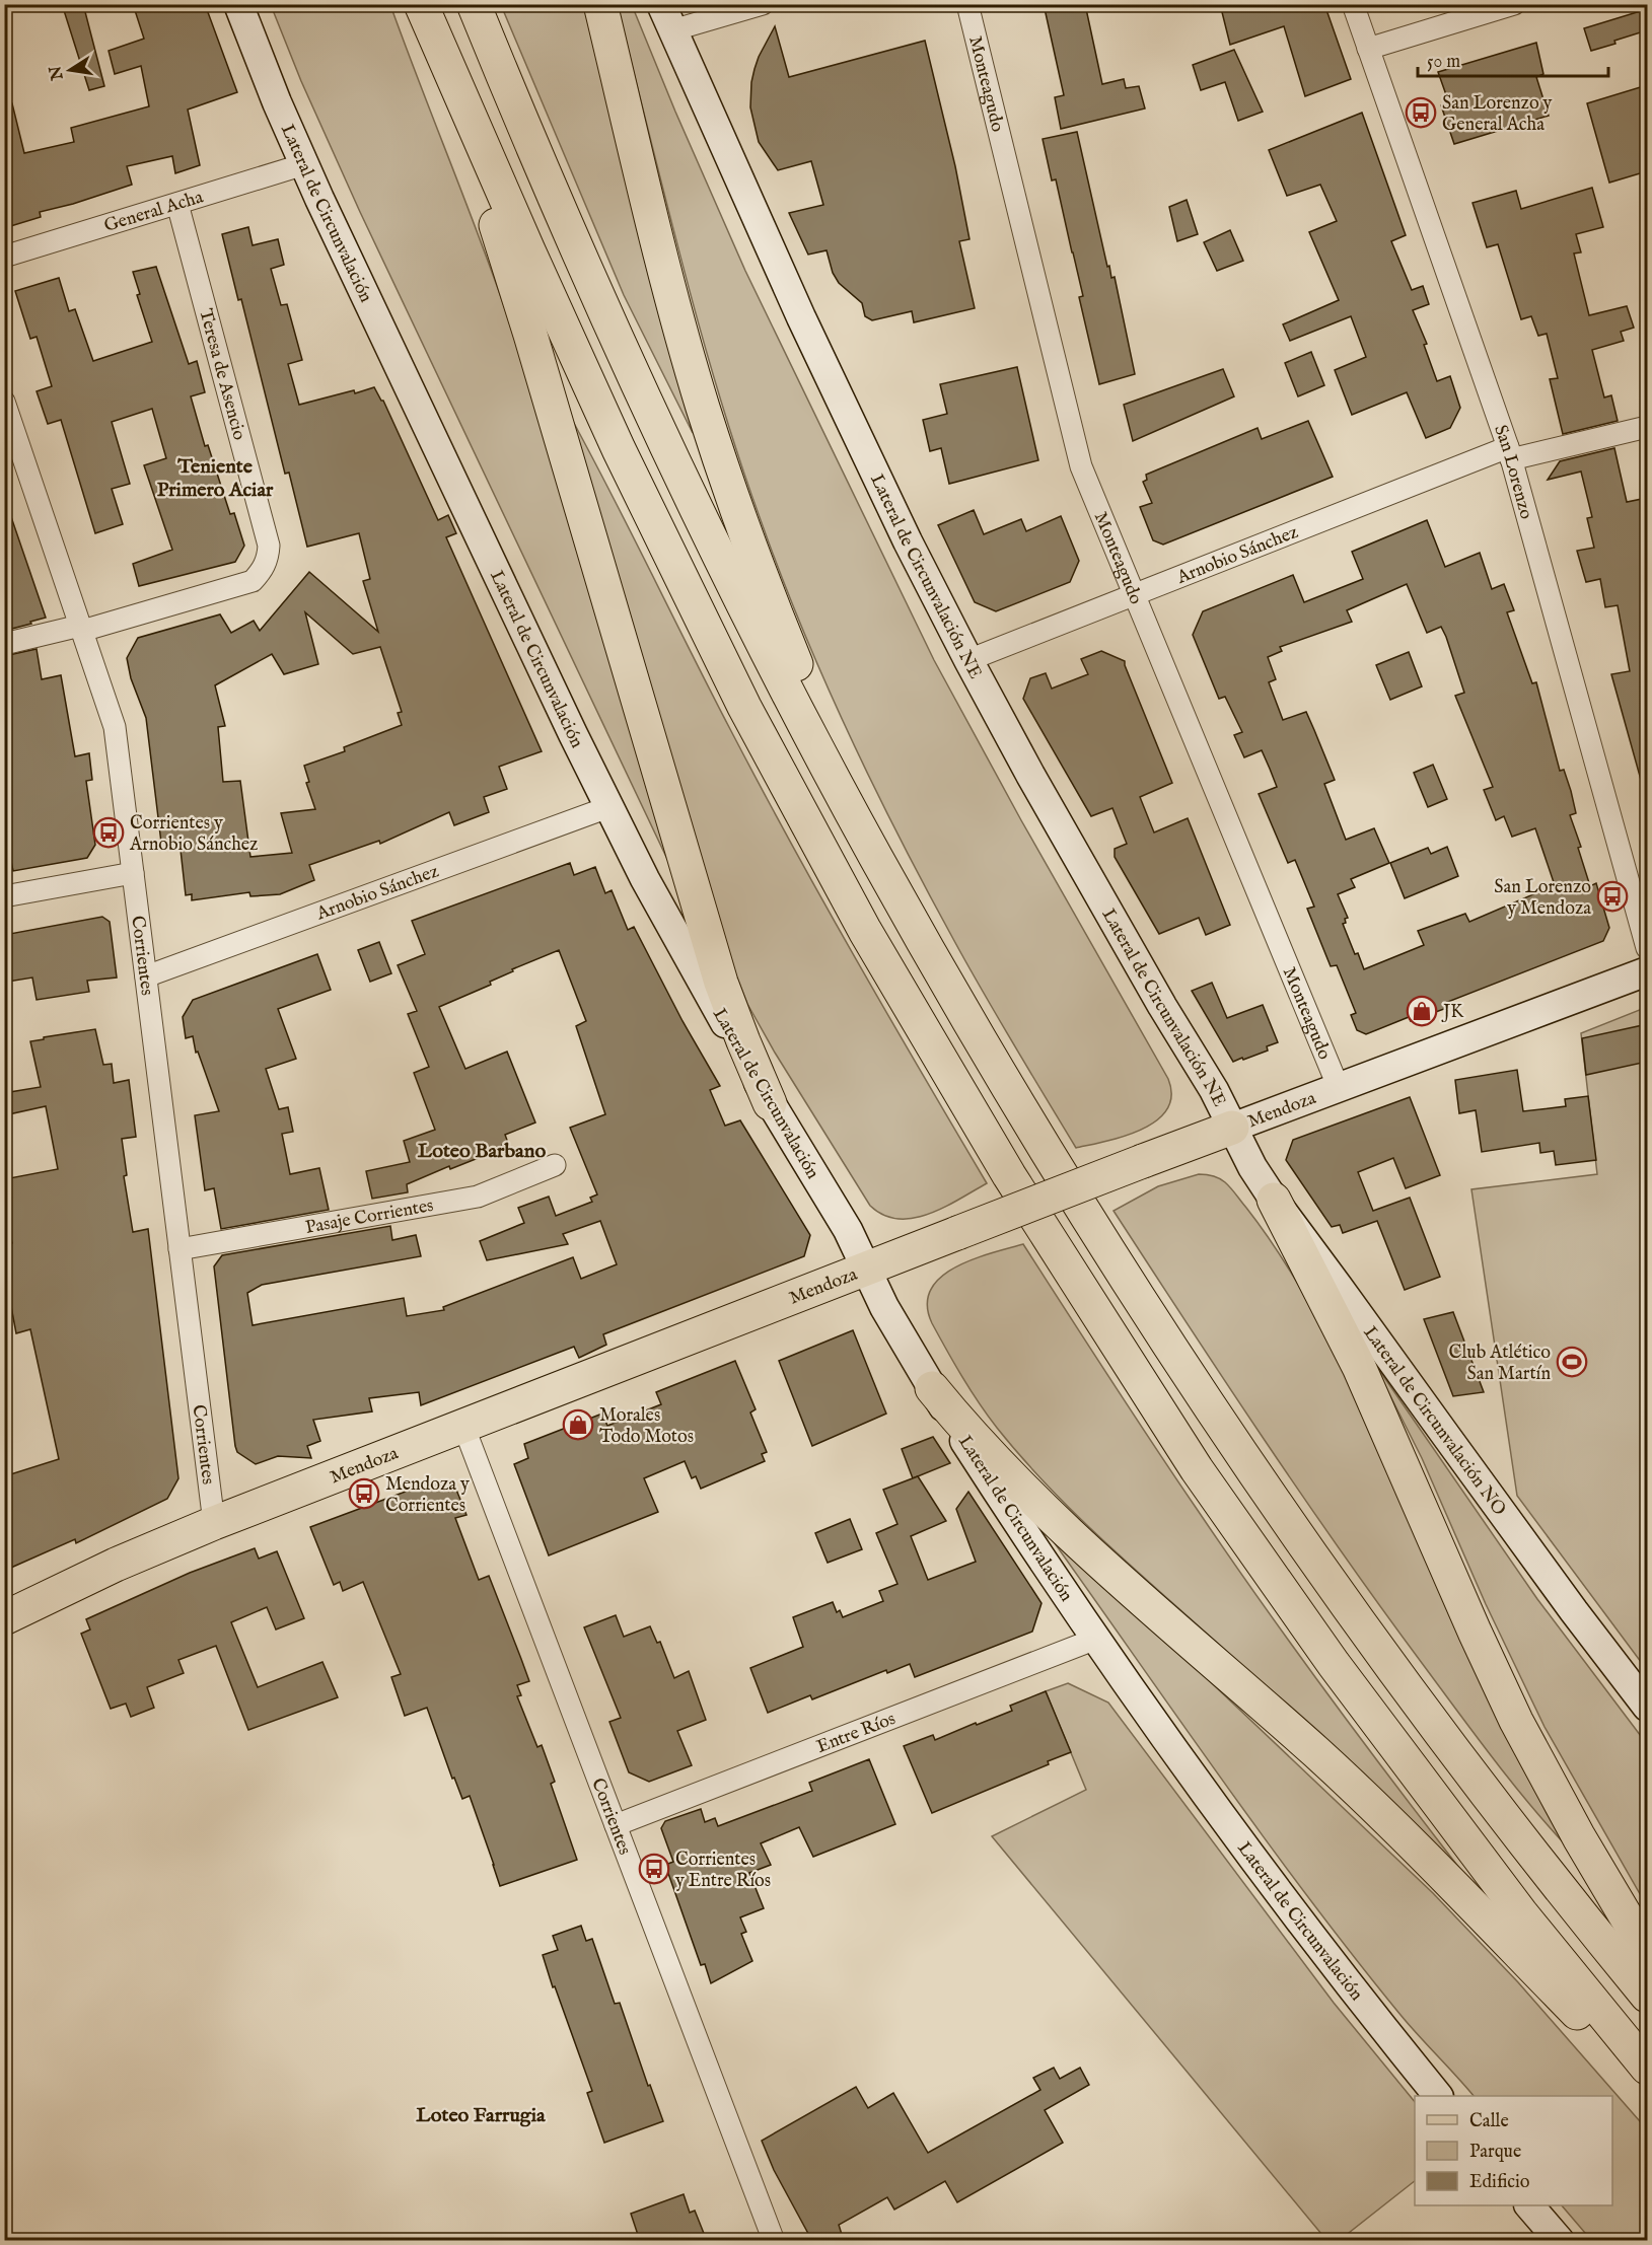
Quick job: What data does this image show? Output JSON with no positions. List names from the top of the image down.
{
  "streets": {
    "main road": ["Mendoza"],
    "street": [
      "Monteagudo",
      "General Acha",
      "Lateral de Circunvalación",
      "Teresa de Asencio",
      "San Lorenzo",
      "Arnobio Sánchez",
      "Lateral de Circunvalación NE",
      "Corrientes",
      "Pasaje Corrientes",
      "Lateral de Circunvalación NO",
      "Entre Ríos"
    ]
  },
  "crossings": [
    ["Monteagudo", "Arnobio Sánchez"],
    ["Monteagudo", "Mendoza"],
    ["General Acha", "Lateral de Circunvalación"],
    ["General Acha", "Teresa de Asencio"],
    ["Lateral de Circunvalación", "Arnobio Sánchez"],
    ["Lateral de Circunvalación", "Mendoza"],
    ["Lateral de Circunvalación", "Entre Ríos"],
    ["Teresa de Asencio", "Corrientes"],
    ["San Lorenzo", "Arnobio Sánchez"],
    ["Arnobio Sánchez", "Lateral de Circunvalación NE"],
    ["Arnobio Sánchez", "Corrientes"],
    ["Lateral de Circunvalación NE", "Mendoza"],
    ["Lateral de Circunvalación NE", "Lateral de Circunvalación NO"],
    ["Corrientes", "Mendoza"],
    ["Corrientes", "Pasaje Corrientes"],
    ["Corrientes", "Entre Ríos"],
    ["Mendoza", "Lateral de Circunvalación NO"]
  ],
  "districts": ["Teniente Primero Aciar", "Loteo Barbano", "Loteo Farrugia"],
  "places": {
    "bus stop": [
      "San Lorenzo y General Acha",
      "Corrientes y Arnobio Sánchez",
      "San Lorenzo y Mendoza",
      "Mendoza y Corrientes",
      "Corrientes y Entre Ríos"
    ],
    "shop": ["JK", "Morales Todo Motos"],
    "sports": ["Club Atlético San Martín"]
  },
  "legend": ["Calle", "Parque", "Edificio"],
  "scale_bar": "50 m",
  "north": "left"
}
